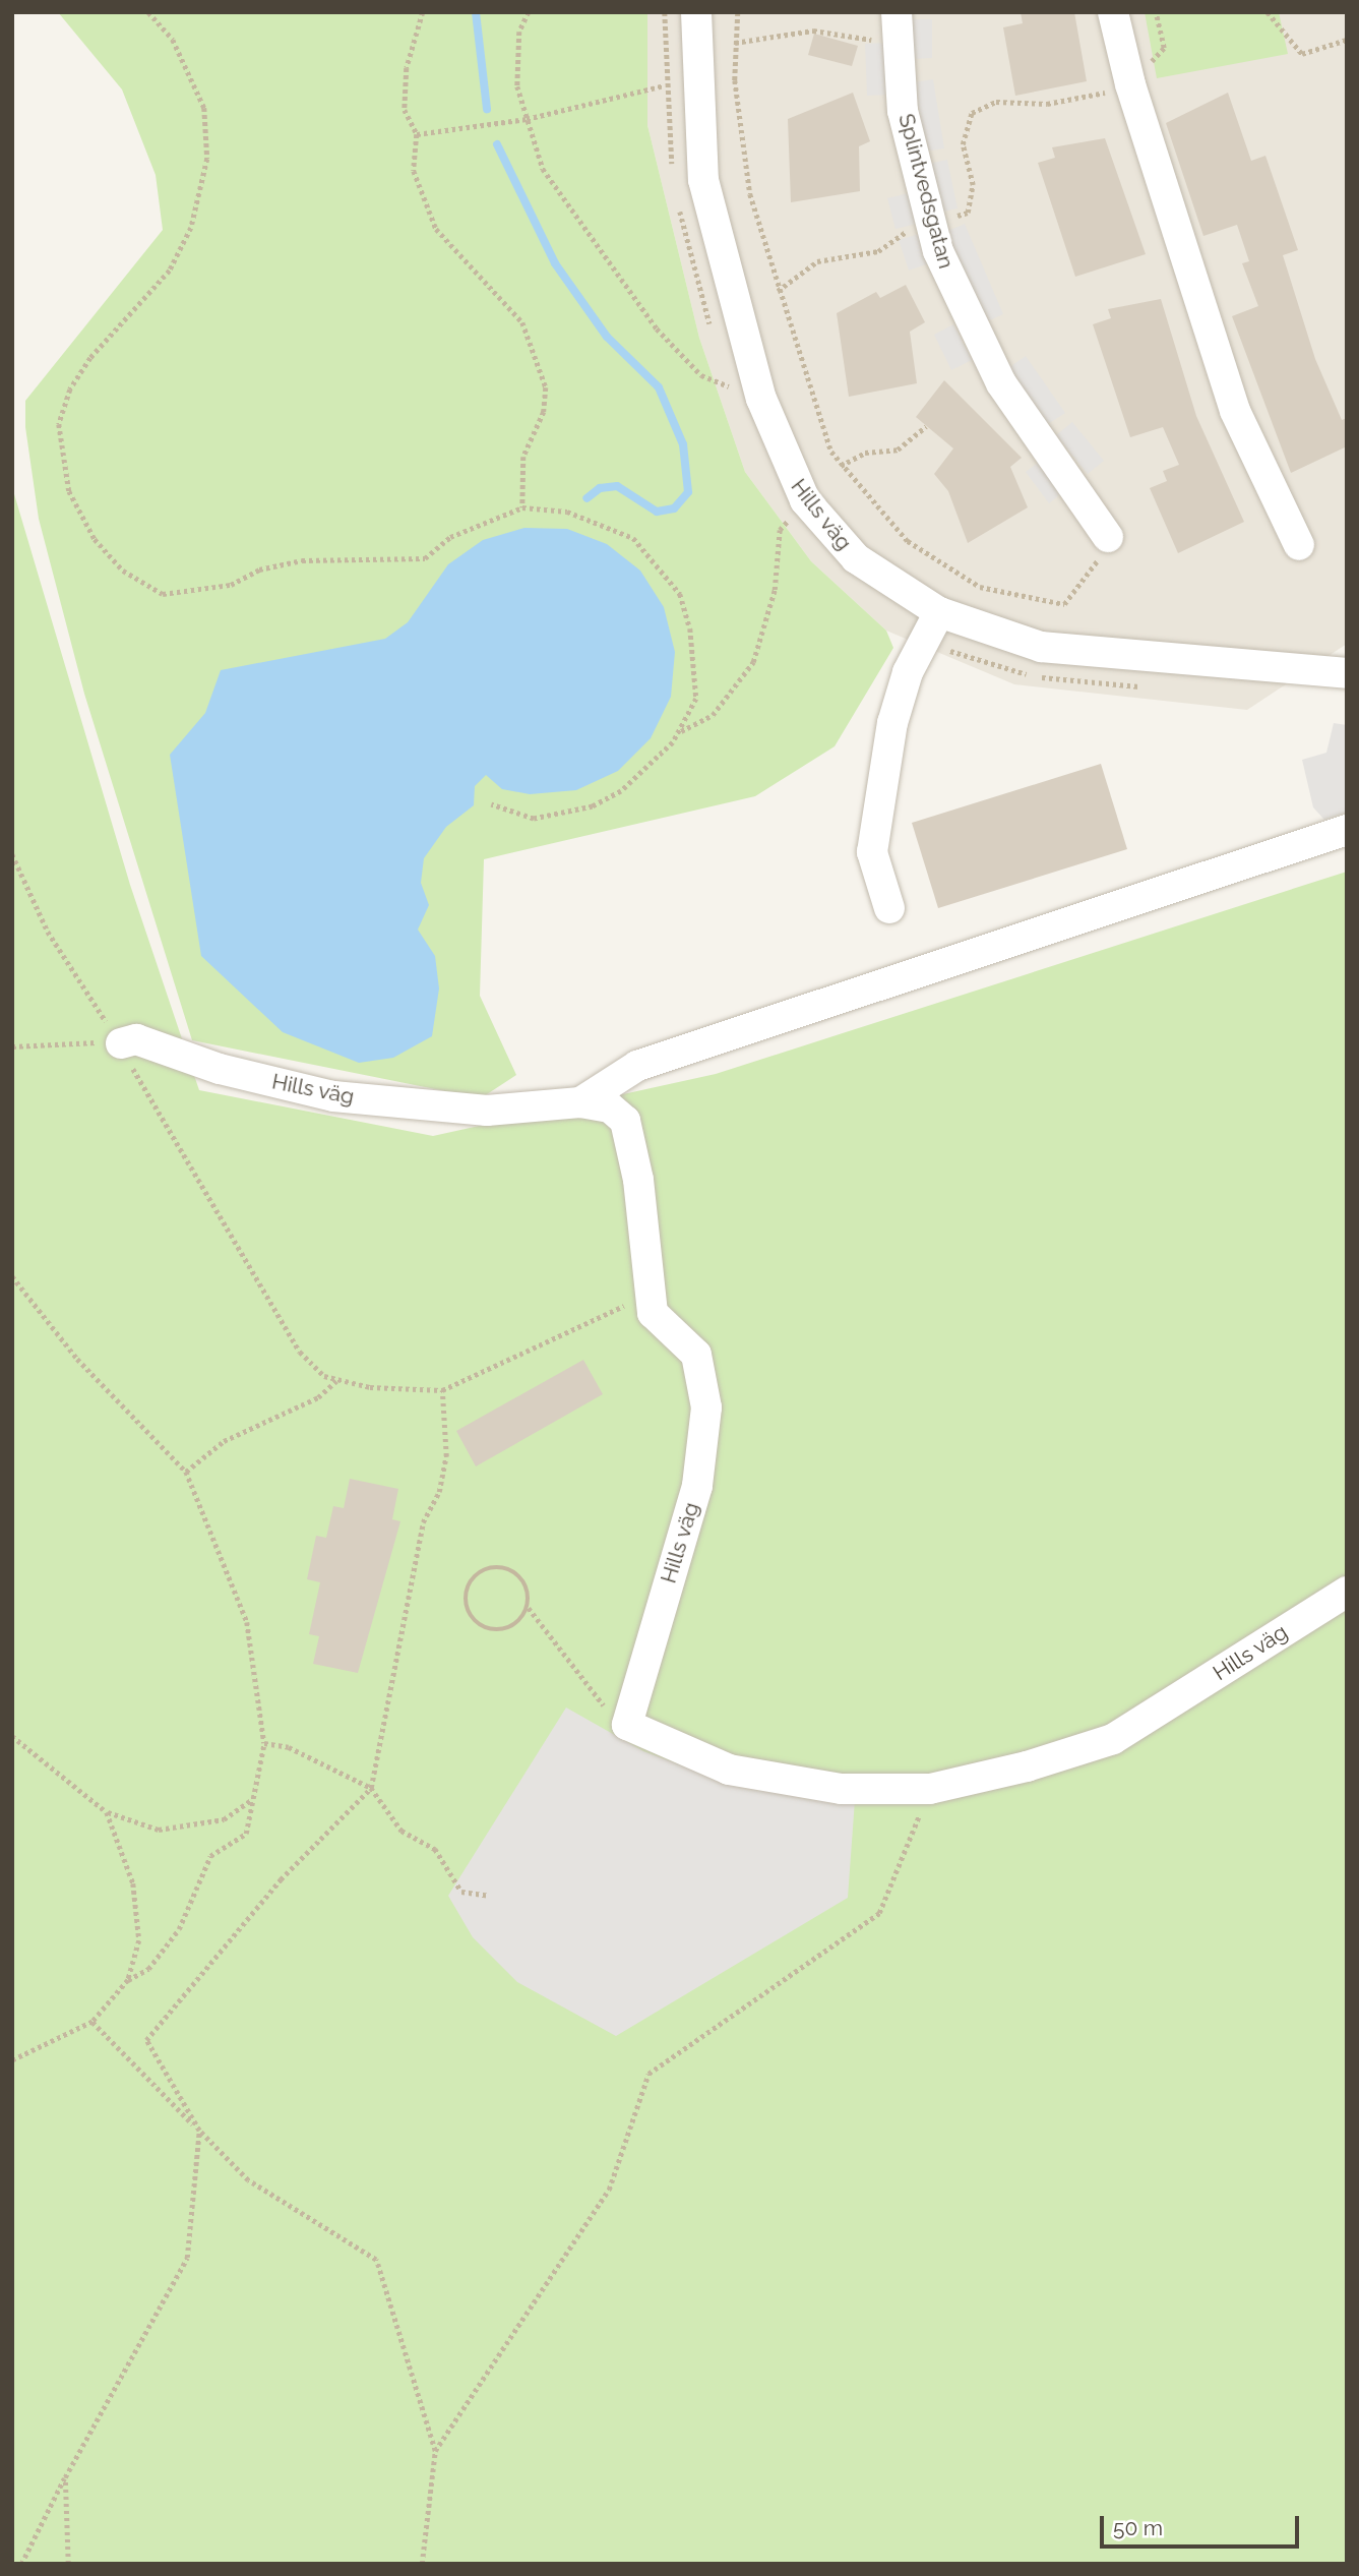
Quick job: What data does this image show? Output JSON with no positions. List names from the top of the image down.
{
  "streets": {
    "street": ["Splintvedsgatan", "Hills väg"]
  },
  "scale_bar": "50 m"
}
